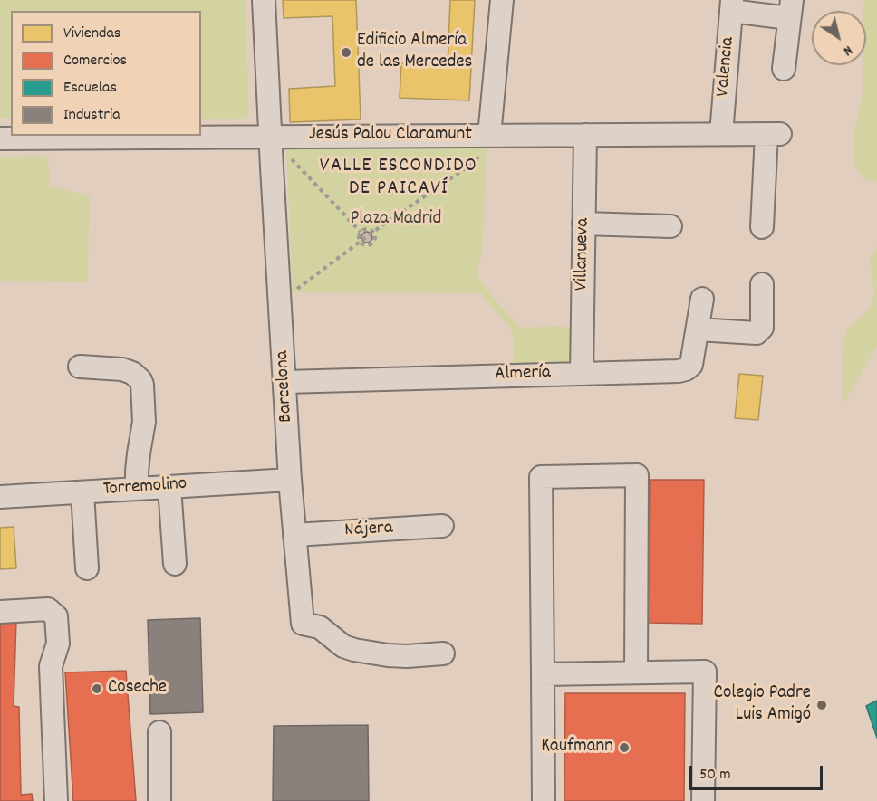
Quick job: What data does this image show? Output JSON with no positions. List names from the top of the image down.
{
  "streets": {
    "street": [
      "Valencia",
      "Jesús Palou Claramunt",
      "Villanueva",
      "Almería",
      "Barcelona",
      "Torremolino",
      "Nájera"
    ]
  },
  "crossings": [
    ["Valencia", "Jesús Palou Claramunt"],
    ["Jesús Palou Claramunt", "Villanueva"],
    ["Jesús Palou Claramunt", "Barcelona"],
    ["Villanueva", "Almería"],
    ["Almería", "Barcelona"],
    ["Barcelona", "Torremolino"],
    ["Barcelona", "Nájera"]
  ],
  "districts": ["VALLE ESCONDIDO DE PAICAVÍ"],
  "parks": ["Plaza Madrid"],
  "places": [
    "Edificio Almería de las Mercedes",
    "Coseche",
    "Colegio Padre Luis Amigó",
    "Kaufmann"
  ],
  "legend": [
    "Viviendas",
    "Comercios",
    "Escuelas",
    "Industria"
  ],
  "scale_bar": "50 m",
  "north": "bottom right"
}
